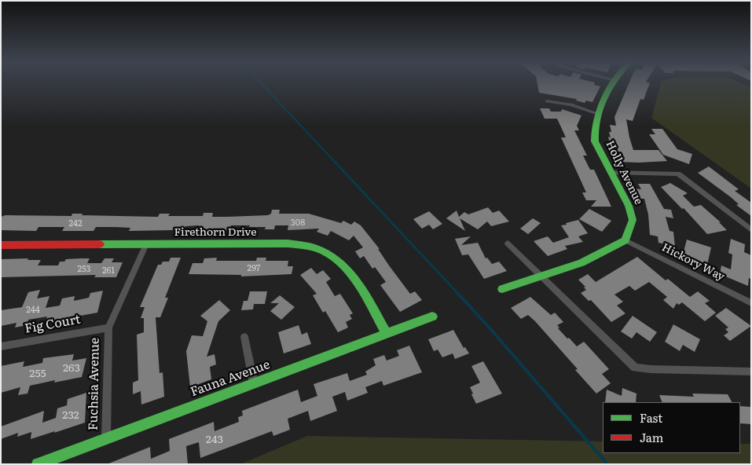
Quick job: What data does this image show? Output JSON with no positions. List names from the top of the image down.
{
  "streets": {
    "street": [
      "Holly Avenue",
      "Firethorn Drive",
      "Hickory Way",
      "Fig Court",
      "Fauna Avenue",
      "Fuchsia Avenue"
    ]
  },
  "crossings": [
    ["Holly Avenue", "Hickory Way"],
    ["Firethorn Drive", "Fauna Avenue"],
    ["Firethorn Drive", "Fuchsia Avenue"],
    ["Fig Court", "Fuchsia Avenue"],
    ["Fauna Avenue", "Fuchsia Avenue"]
  ],
  "house_numbers": [
    "308",
    "242",
    "297",
    "253",
    "261",
    "244",
    "263",
    "255",
    "232",
    "243"
  ],
  "legend": ["Fast", "Jam"]
}
